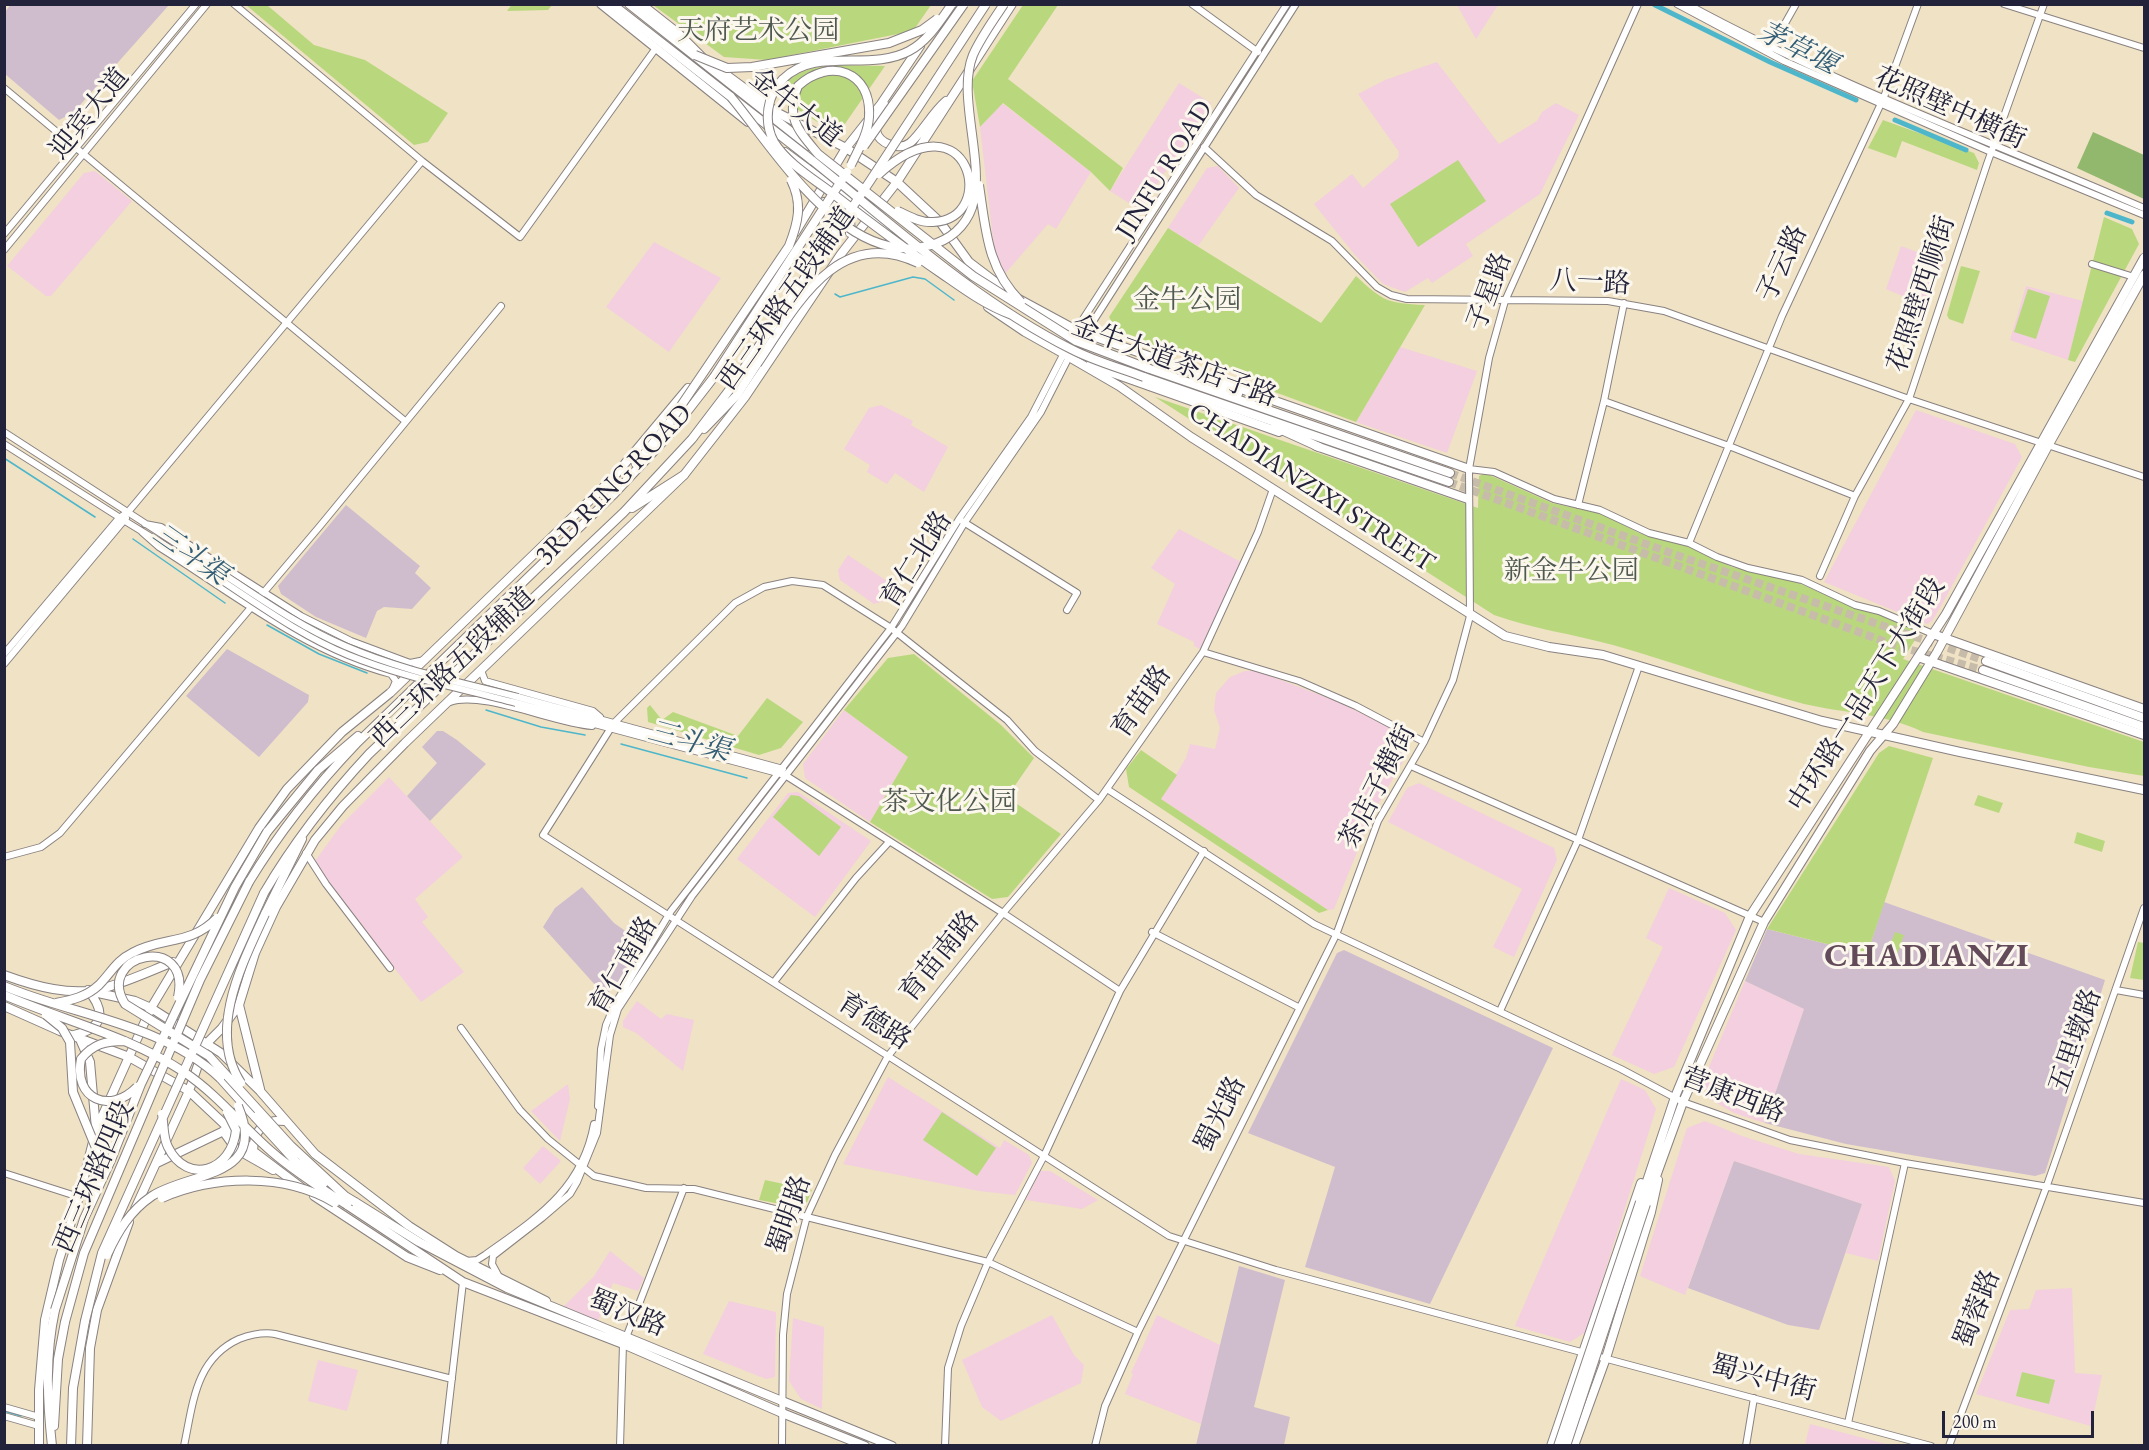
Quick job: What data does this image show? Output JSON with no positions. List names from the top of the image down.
{
  "streets": {
    "highway": [
      "金牛大道",
      "金牛大道茶店子路",
      "3RD RING ROAD",
      "西三环路四段",
      "蜀汉路"
    ],
    "main road": [
      "JINFU ROAD",
      "西三环路五段辅道",
      "CHADIANZIXI STREET",
      "中环路一品天下大街段"
    ],
    "street": [
      "花照壁中横街",
      "迎宾大道",
      "子云路",
      "八一路",
      "子星路",
      "花照壁西顺街",
      "育仁北路",
      "育苗路",
      "茶店子横街",
      "育苗南路",
      "育仁南路",
      "育德路",
      "五里墩路",
      "营康西路",
      "蜀光路",
      "蜀明路",
      "蜀蓉路",
      "蜀兴中街"
    ]
  },
  "crossings": [
    ["金牛大道", "金牛大道茶店子路"],
    ["花照壁中横街", "子云路"],
    ["花照壁中横街", "花照壁西顺街"],
    ["JINFU ROAD", "八一路"],
    ["JINFU ROAD", "CHADIANZIXI STREET"],
    ["JINFU ROAD", "育仁北路"],
    ["子云路", "八一路"],
    ["八一路", "子星路"],
    ["八一路", "花照壁西顺街"],
    ["八一路", "中环路一品天下大街段"],
    ["子星路", "CHADIANZIXI STREET"],
    ["子星路", "茶店子横街"],
    ["3RD RING ROAD", "西三环路四段"],
    ["CHADIANZIXI STREET", "育仁北路"],
    ["CHADIANZIXI STREET", "中环路一品天下大街段"],
    ["CHADIANZIXI STREET", "育苗路"],
    ["CHADIANZIXI STREET", "茶店子横街"],
    ["育仁北路", "育仁南路"],
    ["中环路一品天下大街段", "育德路"],
    ["中环路一品天下大街段", "营康西路"],
    ["中环路一品天下大街段", "蜀兴中街"],
    ["育苗路", "育苗南路"],
    ["育苗路", "营康西路"],
    ["茶店子横街", "营康西路"],
    ["茶店子横街", "蜀光路"],
    ["育苗南路", "育德路"],
    ["育苗南路", "蜀明路"],
    ["育仁南路", "育德路"],
    ["育德路", "蜀光路"],
    ["育德路", "蜀明路"],
    ["育德路", "蜀兴中街"],
    ["五里墩路", "营康西路"],
    ["五里墩路", "蜀蓉路"],
    ["营康西路", "蜀蓉路"],
    ["蜀明路", "蜀汉路"]
  ],
  "districts": ["CHADIANZI"],
  "water": ["茅草堰", "三斗渠"],
  "parks": [
    "天府艺术公园",
    "金牛公园",
    "新金牛公园",
    "茶文化公园"
  ],
  "scale_bar": "200 m"
}
